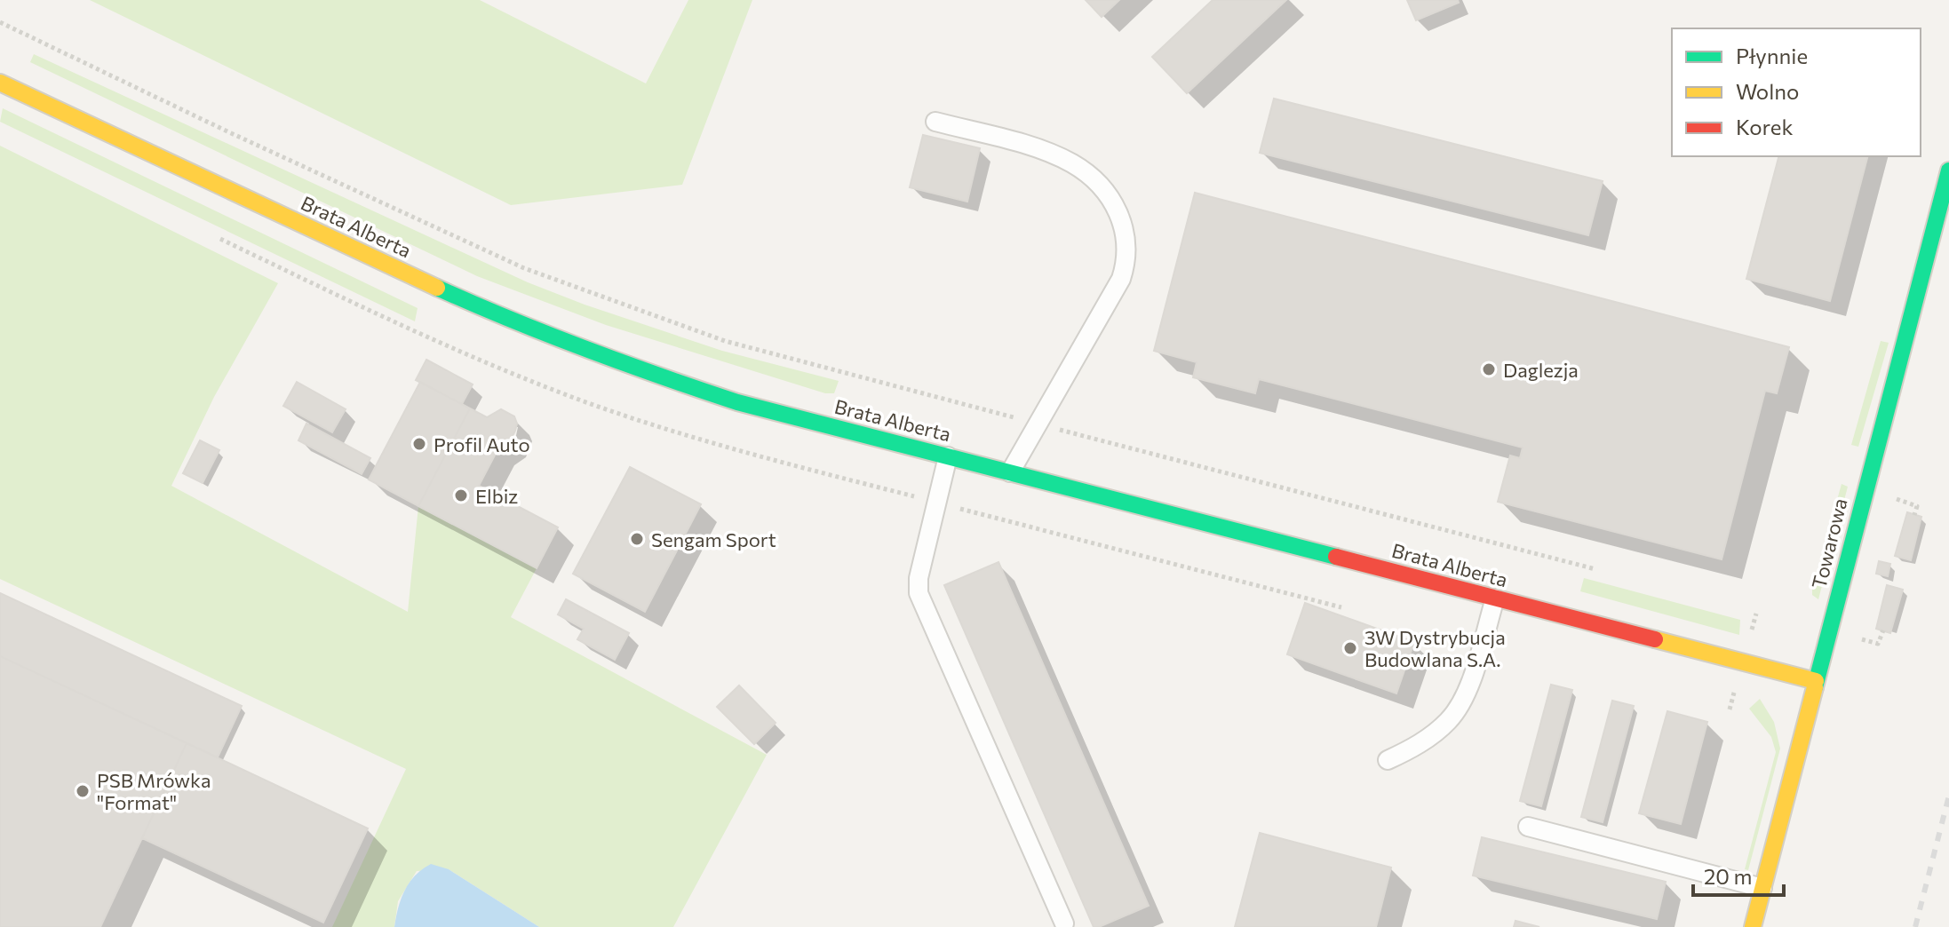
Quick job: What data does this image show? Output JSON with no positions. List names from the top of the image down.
{
  "streets": {
    "street": ["Brata Alberta", "Towarowa"]
  },
  "crossings": [
    ["Brata Alberta", "Towarowa"]
  ],
  "places": [
    "Daglezja",
    "Profil Auto",
    "Elbiz",
    "Sengam Sport",
    "3W Dystrybucja Budowlana S.A.",
    "PSB Mrówka \"Format\""
  ],
  "legend": ["Płynnie", "Wolno", "Korek"],
  "scale_bar": "20 m"
}
